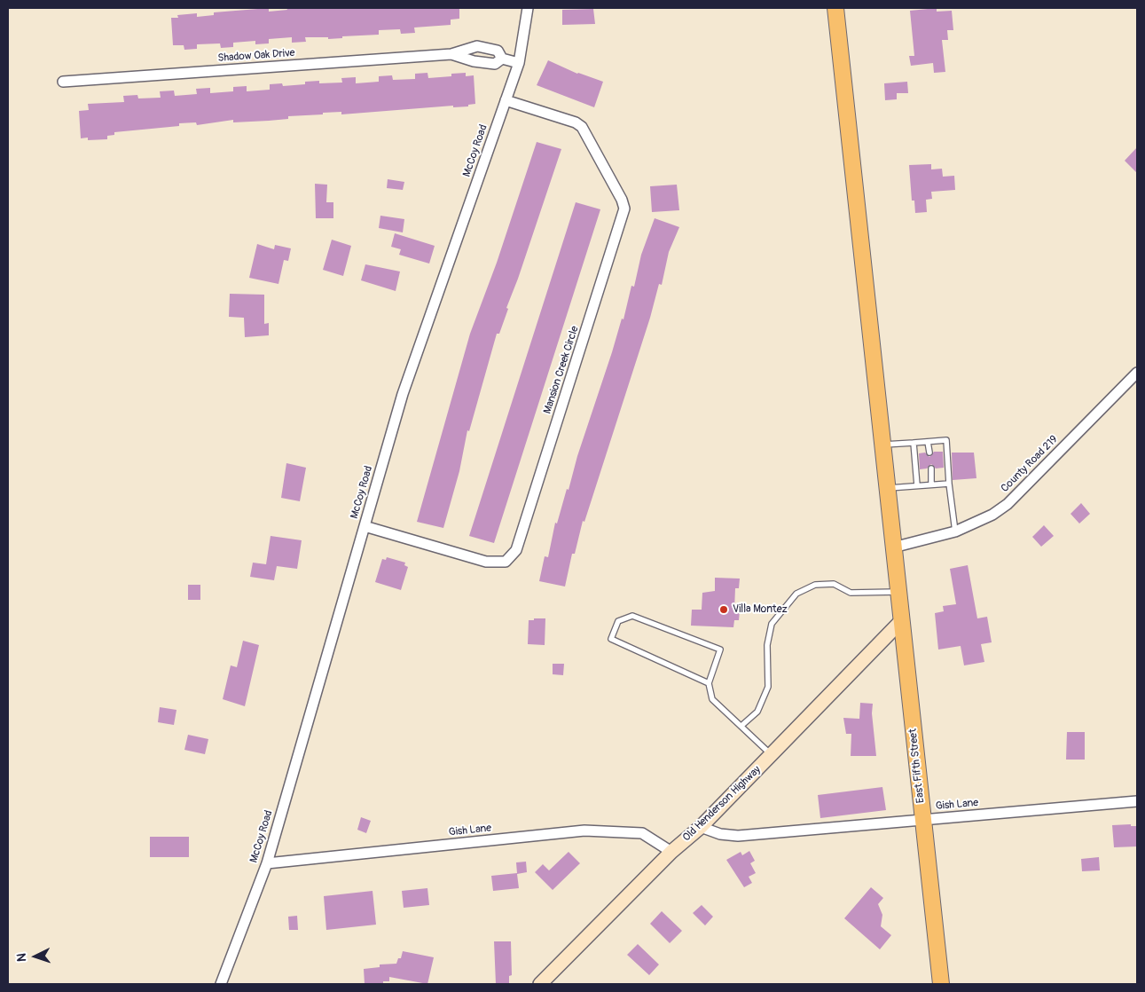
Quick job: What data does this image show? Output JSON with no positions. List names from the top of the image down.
{
  "streets": {
    "main road": ["East Fifth Street", "Old Henderson Highway"],
    "street": [
      "Shadow Oak Drive",
      "McCoy Road",
      "Mansion Creek Circle",
      "County Road 219",
      "Gish Lane"
    ]
  },
  "crossings": [
    ["Shadow Oak Drive", "McCoy Road"],
    ["McCoy Road", "Mansion Creek Circle"],
    ["McCoy Road", "Gish Lane"],
    ["County Road 219", "East Fifth Street"],
    ["East Fifth Street", "Old Henderson Highway"],
    ["East Fifth Street", "Gish Lane"],
    ["Old Henderson Highway", "Gish Lane"]
  ],
  "places": ["Villa Montez"],
  "north": "left"
}
